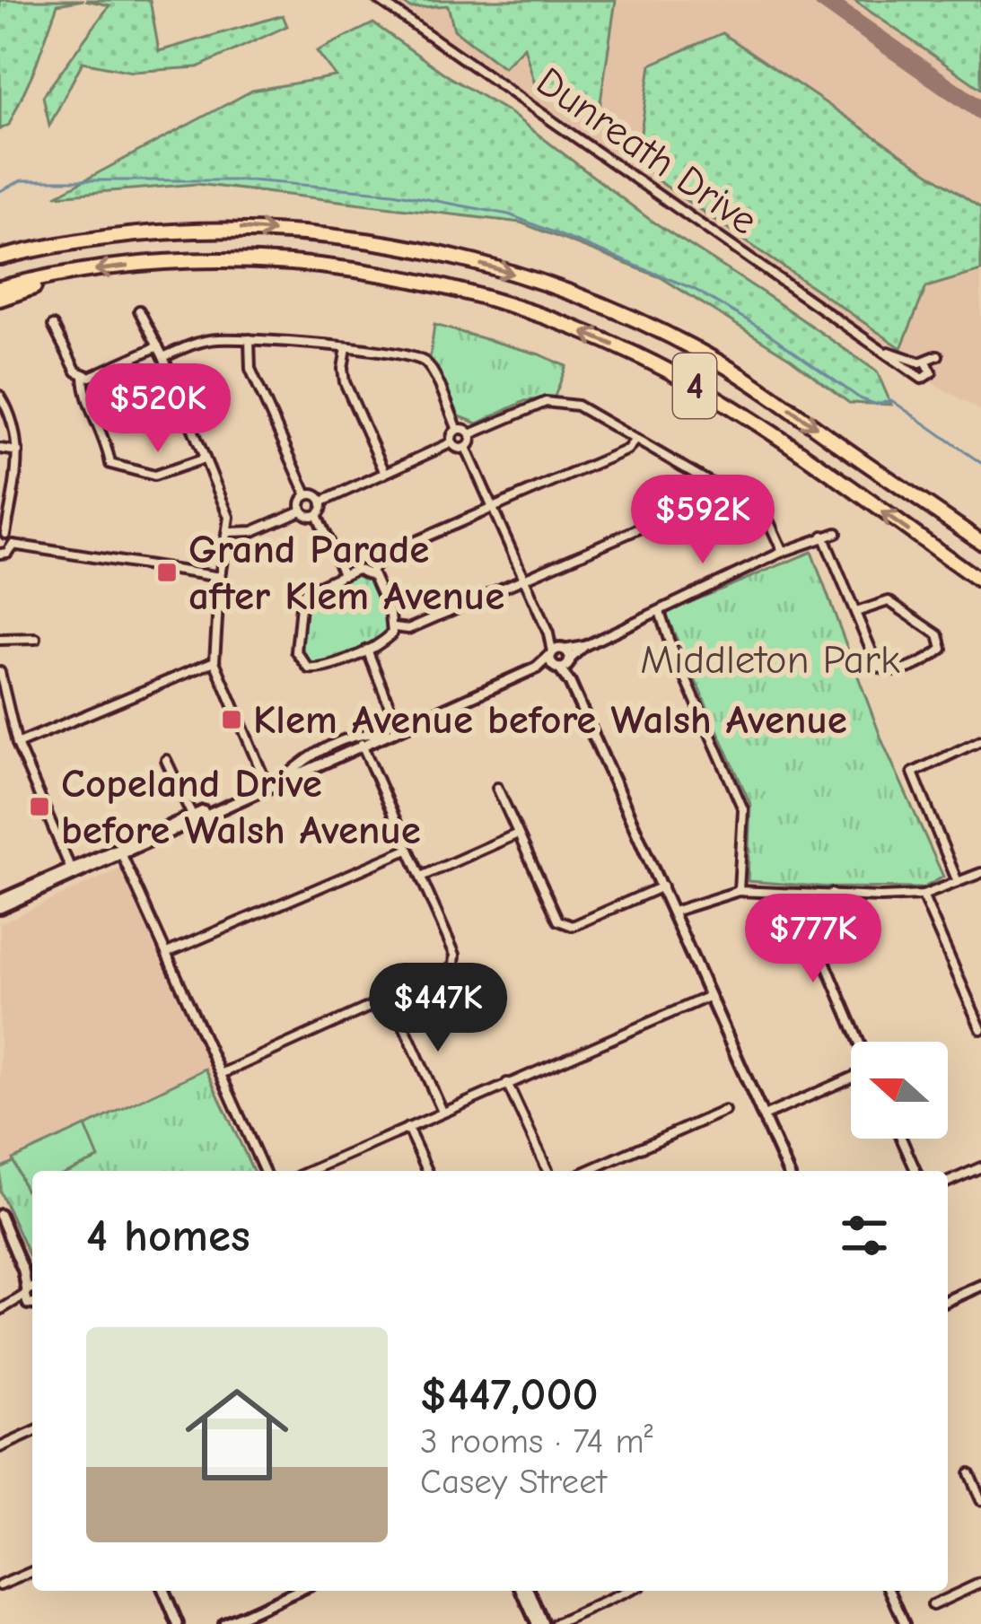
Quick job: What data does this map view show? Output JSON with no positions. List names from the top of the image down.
{
  "streets": {
    "highway": ["4"],
    "street": ["Dunreath Drive"]
  },
  "parks": ["Middleton Park"],
  "places": {
    "transit": ["Grand Parade after Klem Avenue", "Klem Avenue before Walsh Avenue", "Copeland Drive before Walsh Avenue"]
  },
  "north": "left",
  "page": {
    "price": [
      "$520K",
      "$592K",
      "$777K",
      "$447K"
    ],
    "heading": "4 homes",
    "list": [
      {
        "name": "$447,000",
        "note": "3 rooms · 74 m² · Casey Street"
      }
    ]
  }
}
